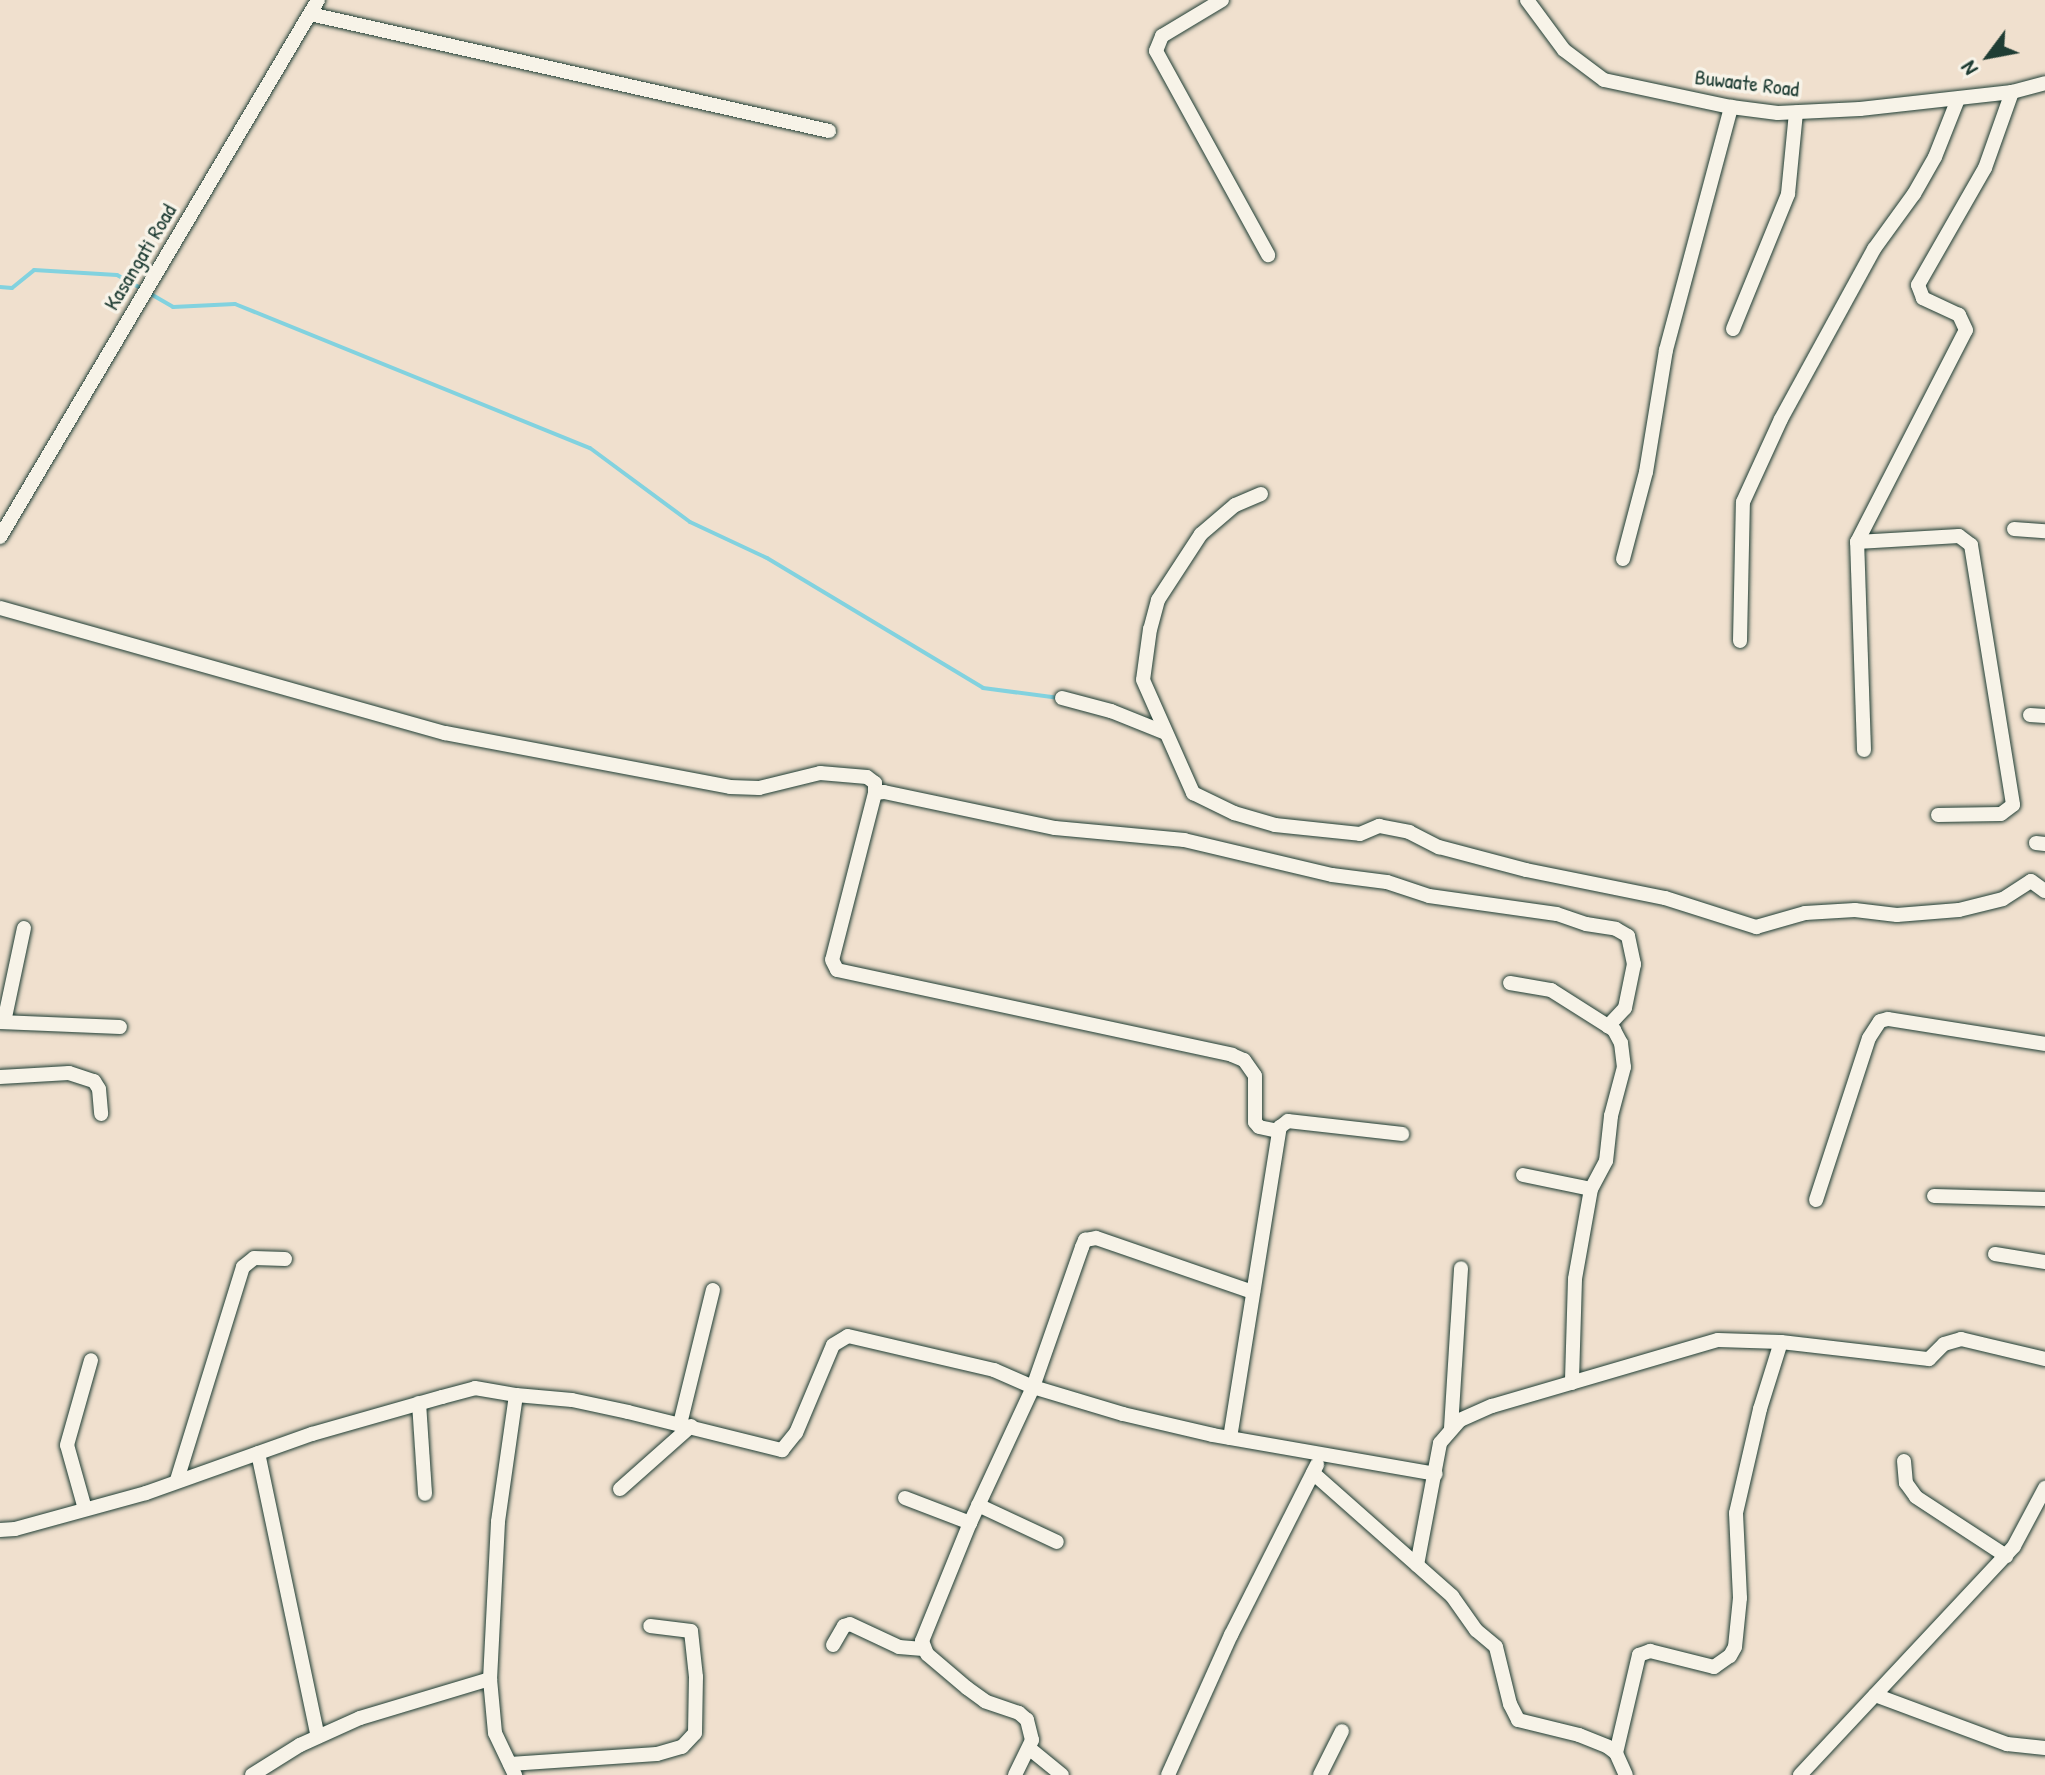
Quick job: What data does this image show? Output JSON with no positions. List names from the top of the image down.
{
  "streets": {
    "street": ["Buwaate Road", "Kasangati Road"]
  },
  "north": "bottom left"
}
